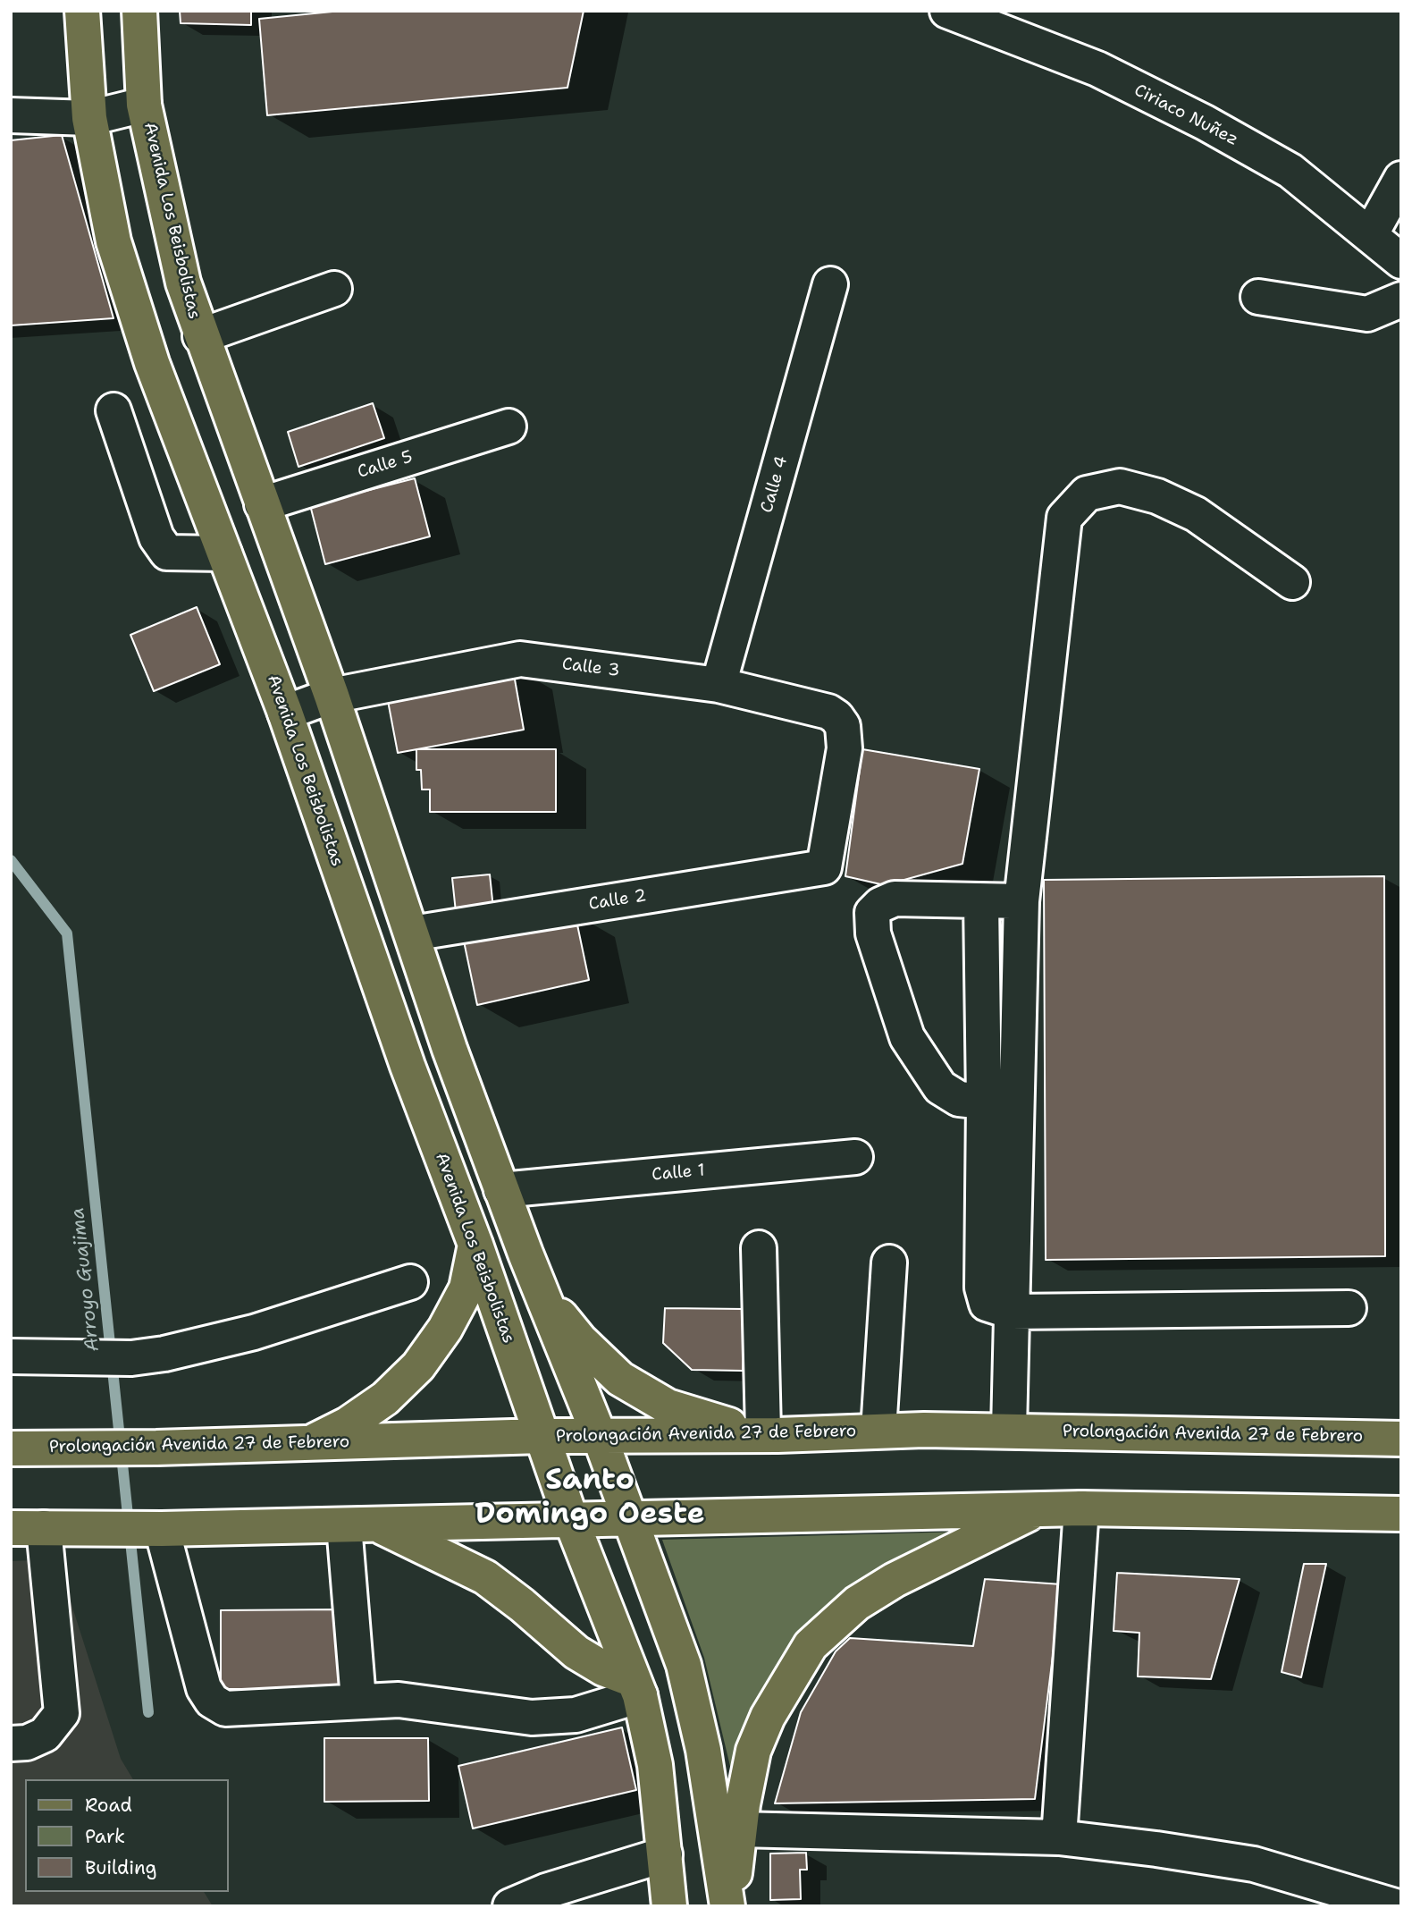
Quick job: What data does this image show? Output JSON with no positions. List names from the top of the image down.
{
  "streets": {
    "main road": ["Avenida Los Beisbolistas", "Prolongación Avenida 27 de Febrero"],
    "street": [
      "Ciriaco Nuñez",
      "Calle 5",
      "Calle 4",
      "Calle 3",
      "Calle 2",
      "Calle 1"
    ]
  },
  "crossings": [
    ["Avenida Los Beisbolistas", "Calle 5"],
    ["Avenida Los Beisbolistas", "Calle 3"],
    ["Avenida Los Beisbolistas", "Calle 2"],
    ["Avenida Los Beisbolistas", "Calle 1"],
    ["Avenida Los Beisbolistas", "Prolongación Avenida 27 de Febrero"],
    ["Calle 4", "Calle 3"],
    ["Calle 3", "Calle 2"]
  ],
  "districts": ["Santo Domingo Oeste"],
  "water": ["Arroyo Guajima"],
  "legend": ["Road", "Park", "Building"]
}
